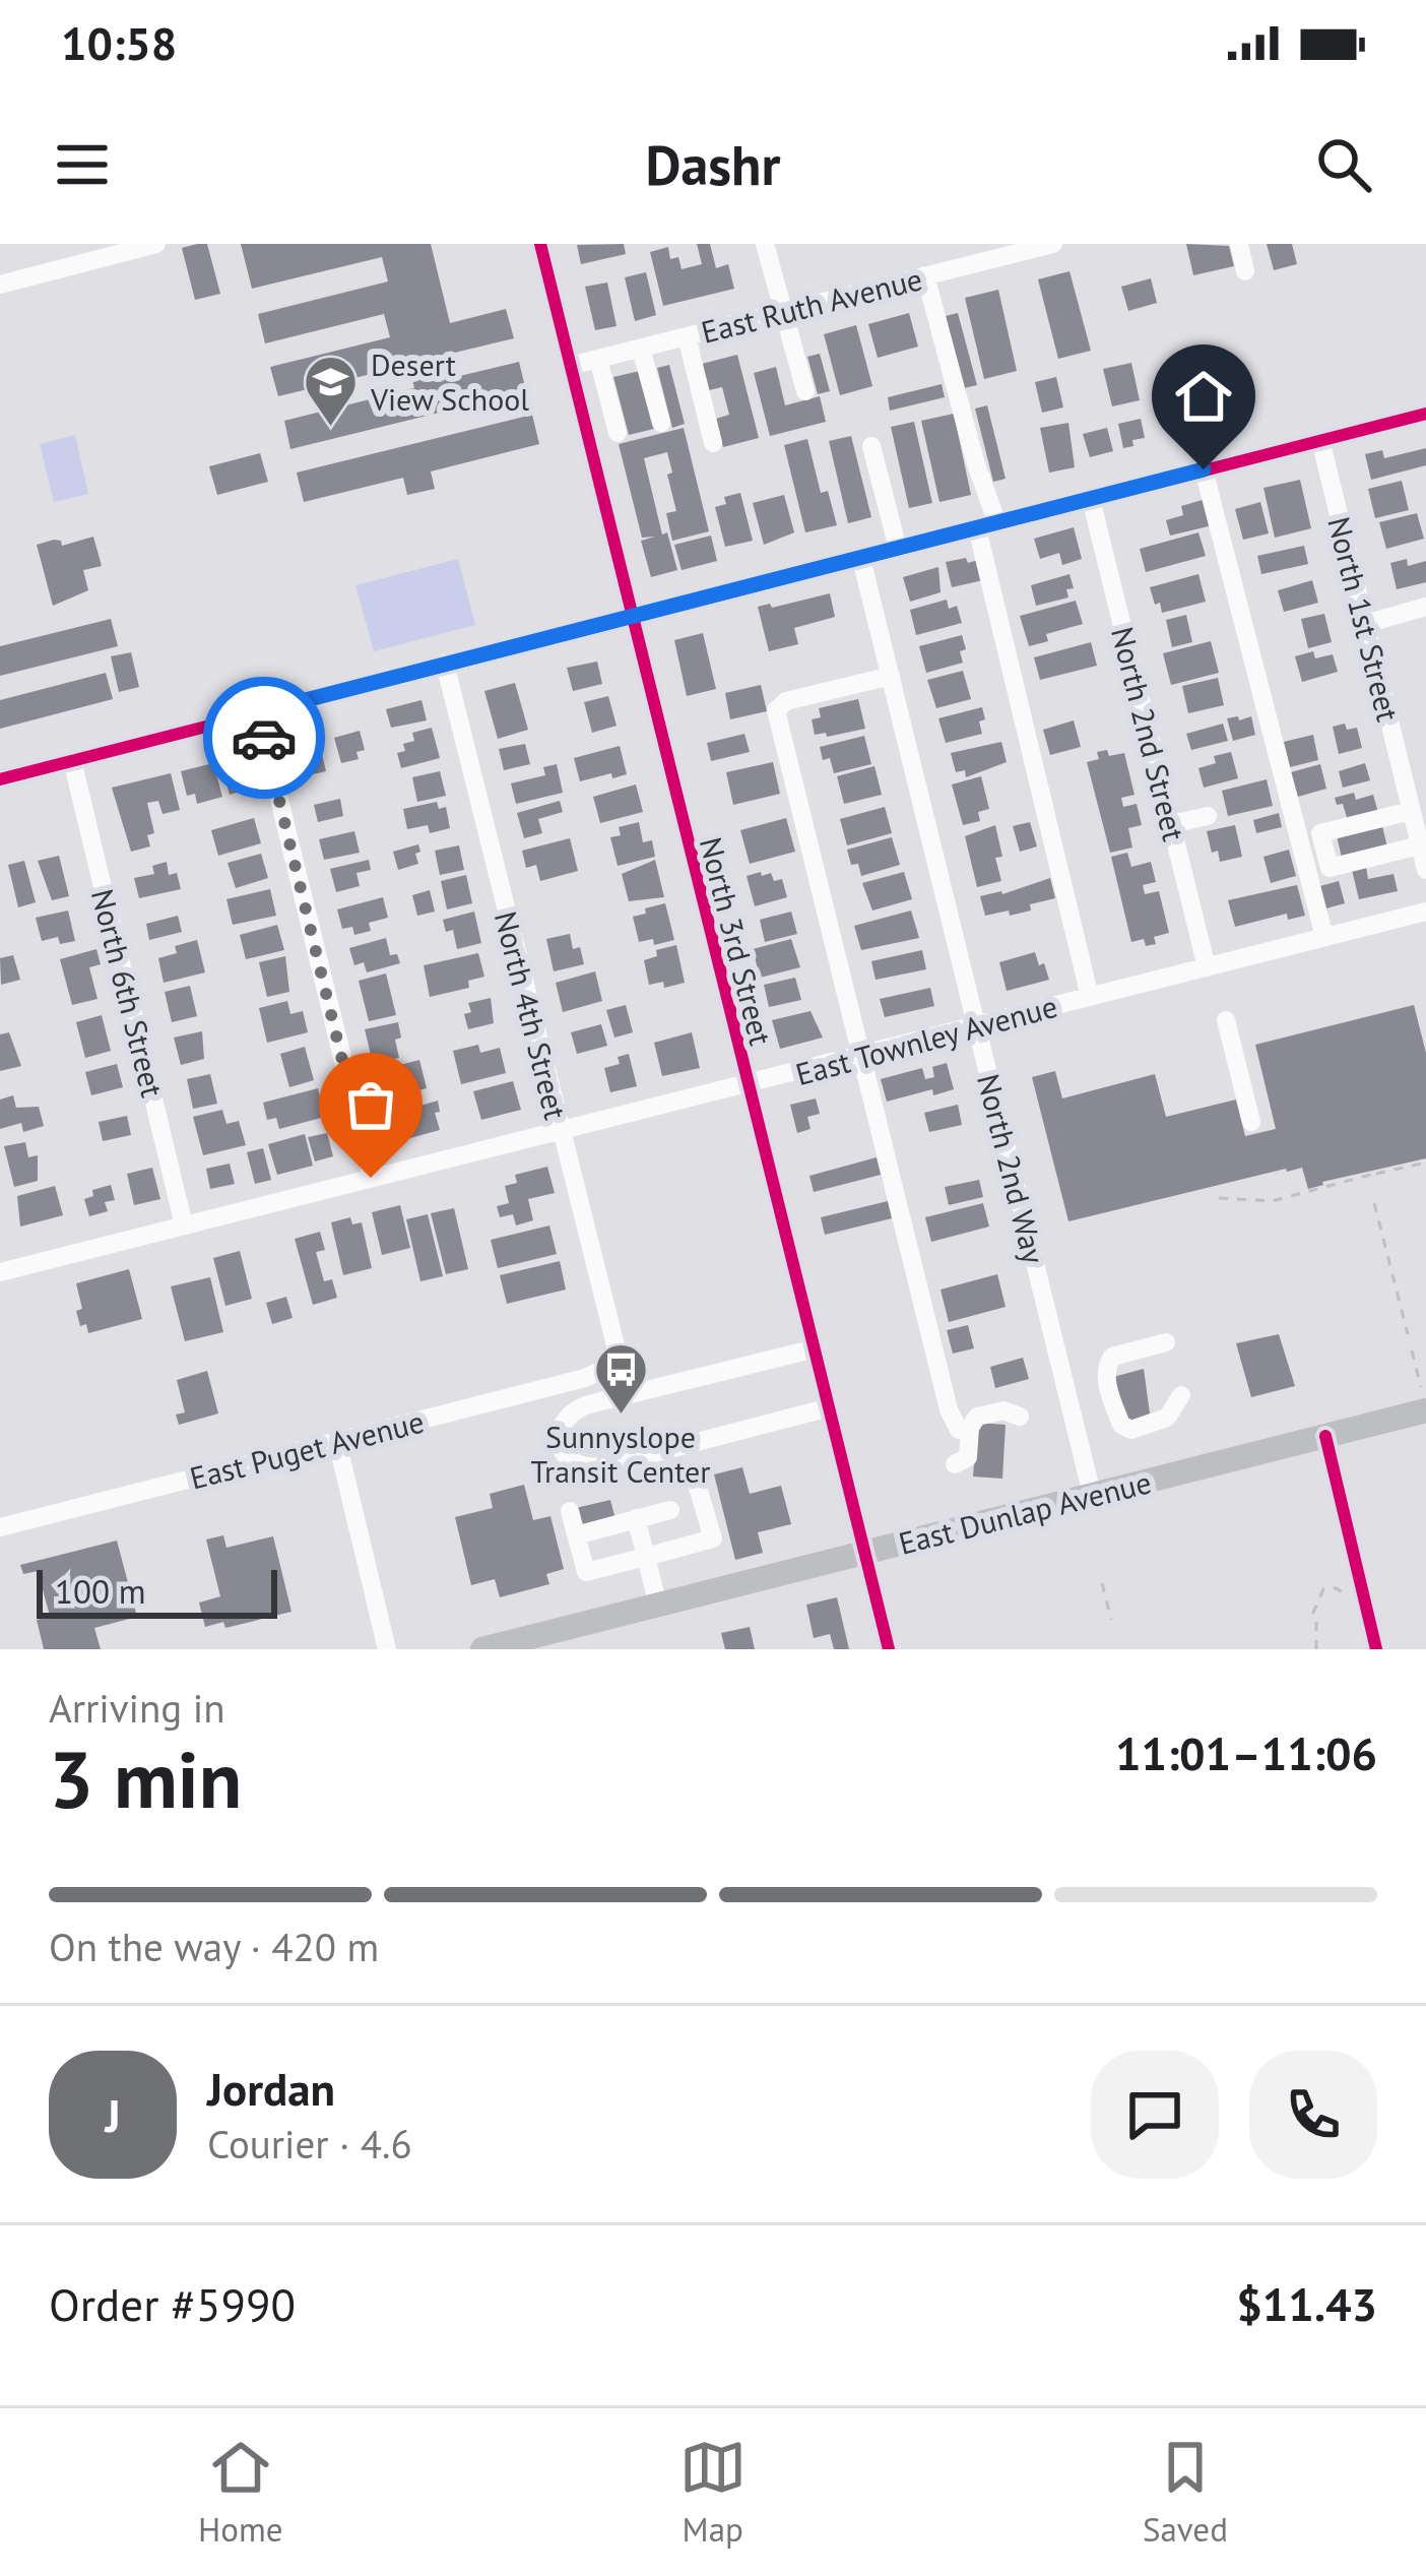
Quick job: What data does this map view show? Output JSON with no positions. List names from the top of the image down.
{
  "streets": {
    "main road": ["East Dunlap Avenue"],
    "street": [
      "East Ruth Avenue",
      "North 1st Street",
      "North 2nd Street",
      "North 3rd Street",
      "North 6th Street",
      "North 4th Street",
      "East Townley Avenue",
      "North 2nd Way",
      "East Puget Avenue"
    ]
  },
  "crossings": [
    ["East Ruth Avenue", "North 3rd Street"],
    ["North 2nd Street", "East Townley Avenue"],
    ["North 3rd Street", "East Townley Avenue"],
    ["North 3rd Street", "East Dunlap Avenue"],
    ["North 6th Street", "East Townley Avenue"],
    ["North 4th Street", "East Townley Avenue"],
    ["North 4th Street", "East Puget Avenue"],
    ["East Townley Avenue", "North 2nd Way"],
    ["North 2nd Way", "East Dunlap Avenue"]
  ],
  "places": {
    "school or university": ["Desert View School"],
    "bus stop": ["Sunnyslope Transit Center"]
  },
  "scale_bar": "100 m",
  "page": {
    "status": "10:58",
    "header": "Dashr",
    "scale": "100 m",
    "heading": ["3 min", "Arriving in", "11:01–11:06"],
    "panel": [
      "Jordan",
      "Courier · 4.6",
      "Order #5990",
      "$11.43"
    ],
    "bar": "On the way · 420 m",
    "round": "J",
    "tabs": ["Home", "Map", "Saved"]
  }
}
